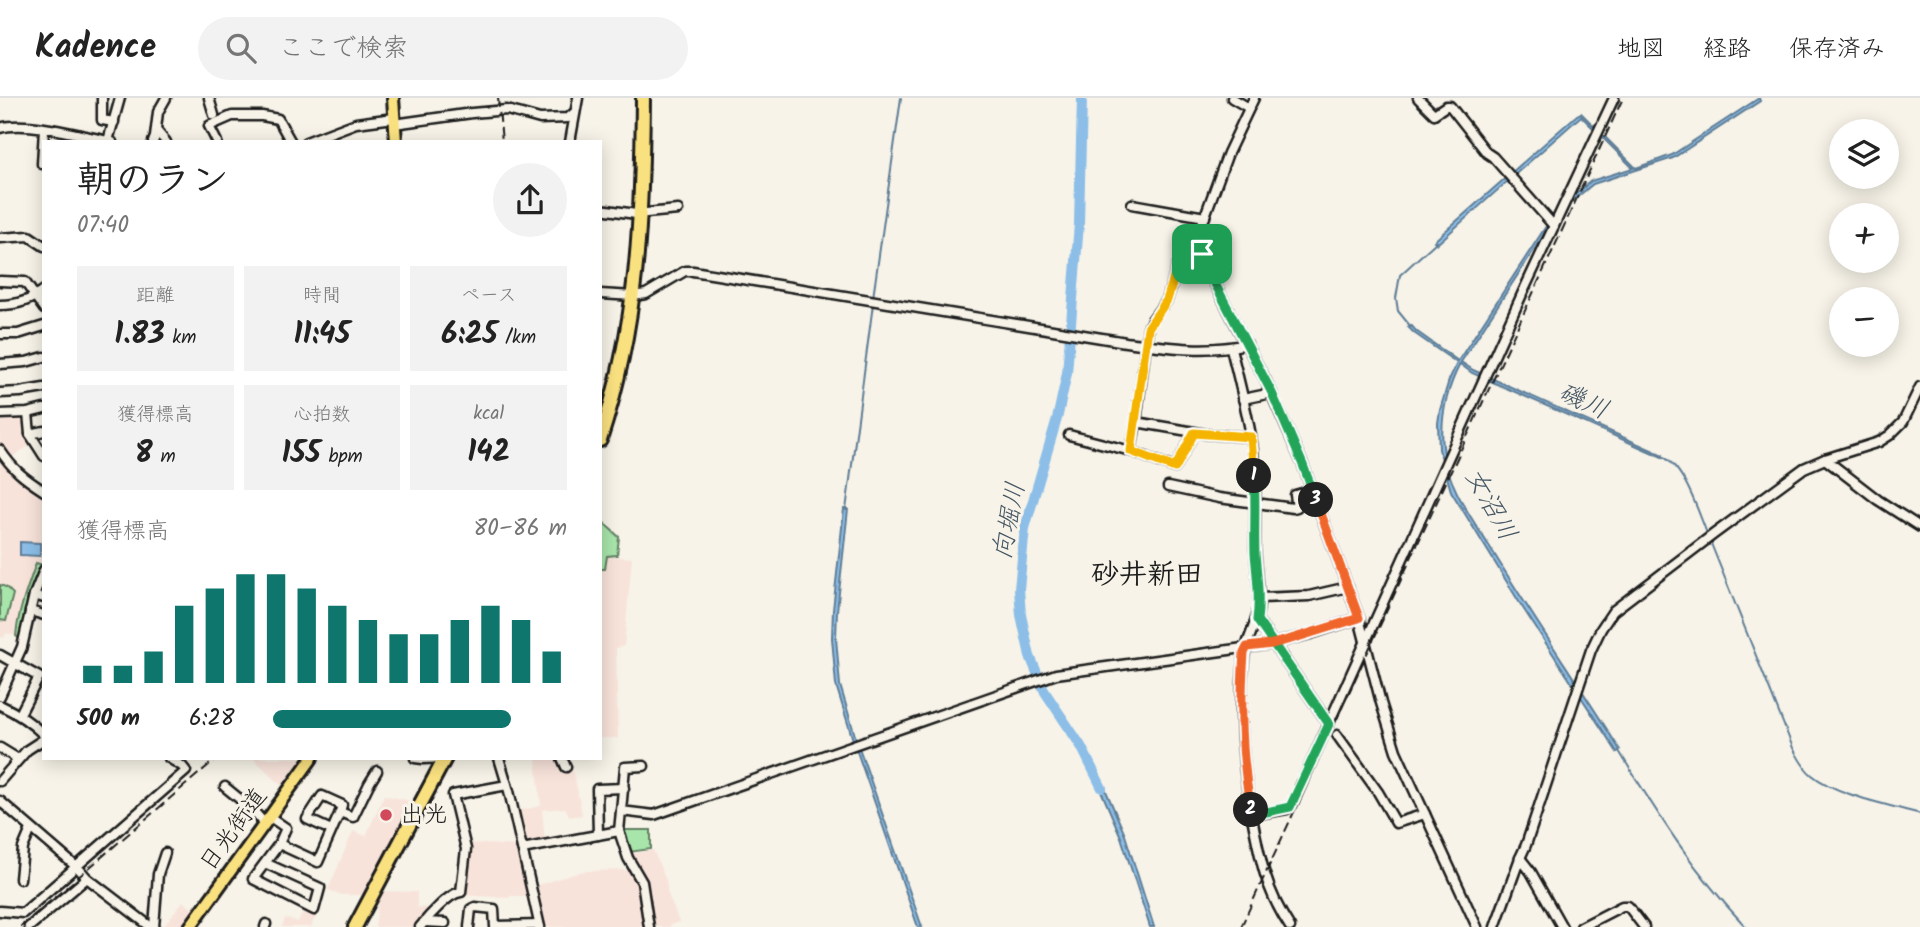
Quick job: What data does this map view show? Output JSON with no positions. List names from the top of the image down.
{
  "streets": {
    "main road": ["日光街道"]
  },
  "districts": ["砂井新田"],
  "water": ["磯川", "女沼川", "向堀川"],
  "places": ["出光"],
  "page": {
    "header": "Kadence",
    "search": "ここで検索",
    "nav": ["地図", "経路", "保存済み"],
    "map_buttons": ["+", "−"],
    "heading": ["朝のラン", "07:40"],
    "stats": [
      ["距離", "1.83 km"],
      ["時間", "11:45"],
      ["ペース", "6:25 /km"],
      ["獲得標高", "8 m"],
      ["心拍数", "155 bpm"],
      ["kcal", "142"]
    ],
    "pins": ["1", "3", "2"],
    "chart": ["獲得標高", "80–86 m"],
    "list": [
      {
        "name": "500 m",
        "note": "6:28"
      }
    ]
  }
}
